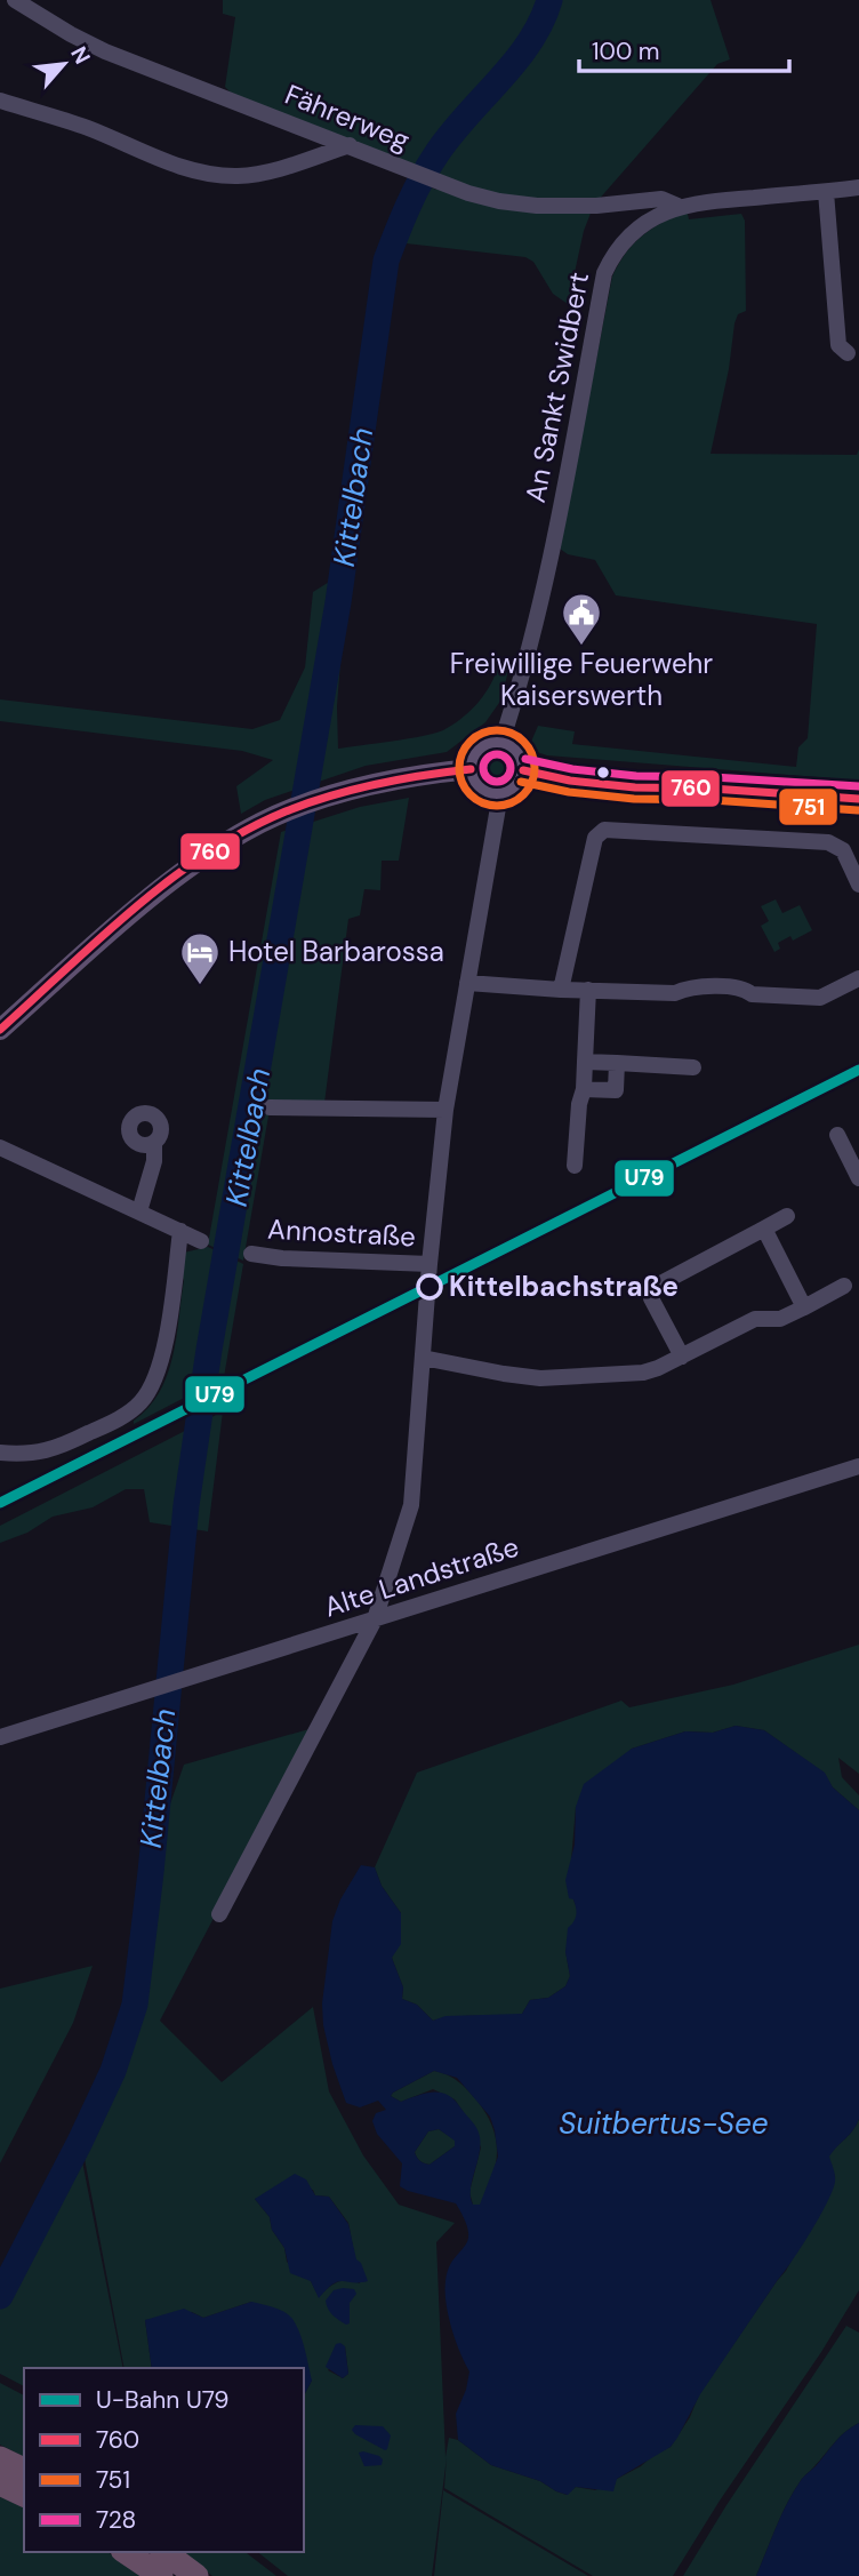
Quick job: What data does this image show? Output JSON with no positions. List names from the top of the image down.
{
  "streets": {
    "street": [
      "Fährerweg",
      "An Sankt Swidbert",
      "Annostraße",
      "Alte Landstraße"
    ]
  },
  "crossings": [
    ["Fährerweg", "An Sankt Swidbert"]
  ],
  "water": ["Kittelbach", "Suitbertus-See"],
  "places": {
    "public building": ["Freiwillige Feuerwehr Kaiserswerth"],
    "hotel": ["Hotel Barbarossa"],
    "other": ["Kittelbachstraße"]
  },
  "lines": [
    "transit line 751",
    "transit line 728",
    "transit line 760",
    "metro line U79"
  ],
  "legend": [
    "U-Bahn U79",
    "760",
    "751",
    "728"
  ],
  "scale_bar": "100 m",
  "north": "top right"
}
